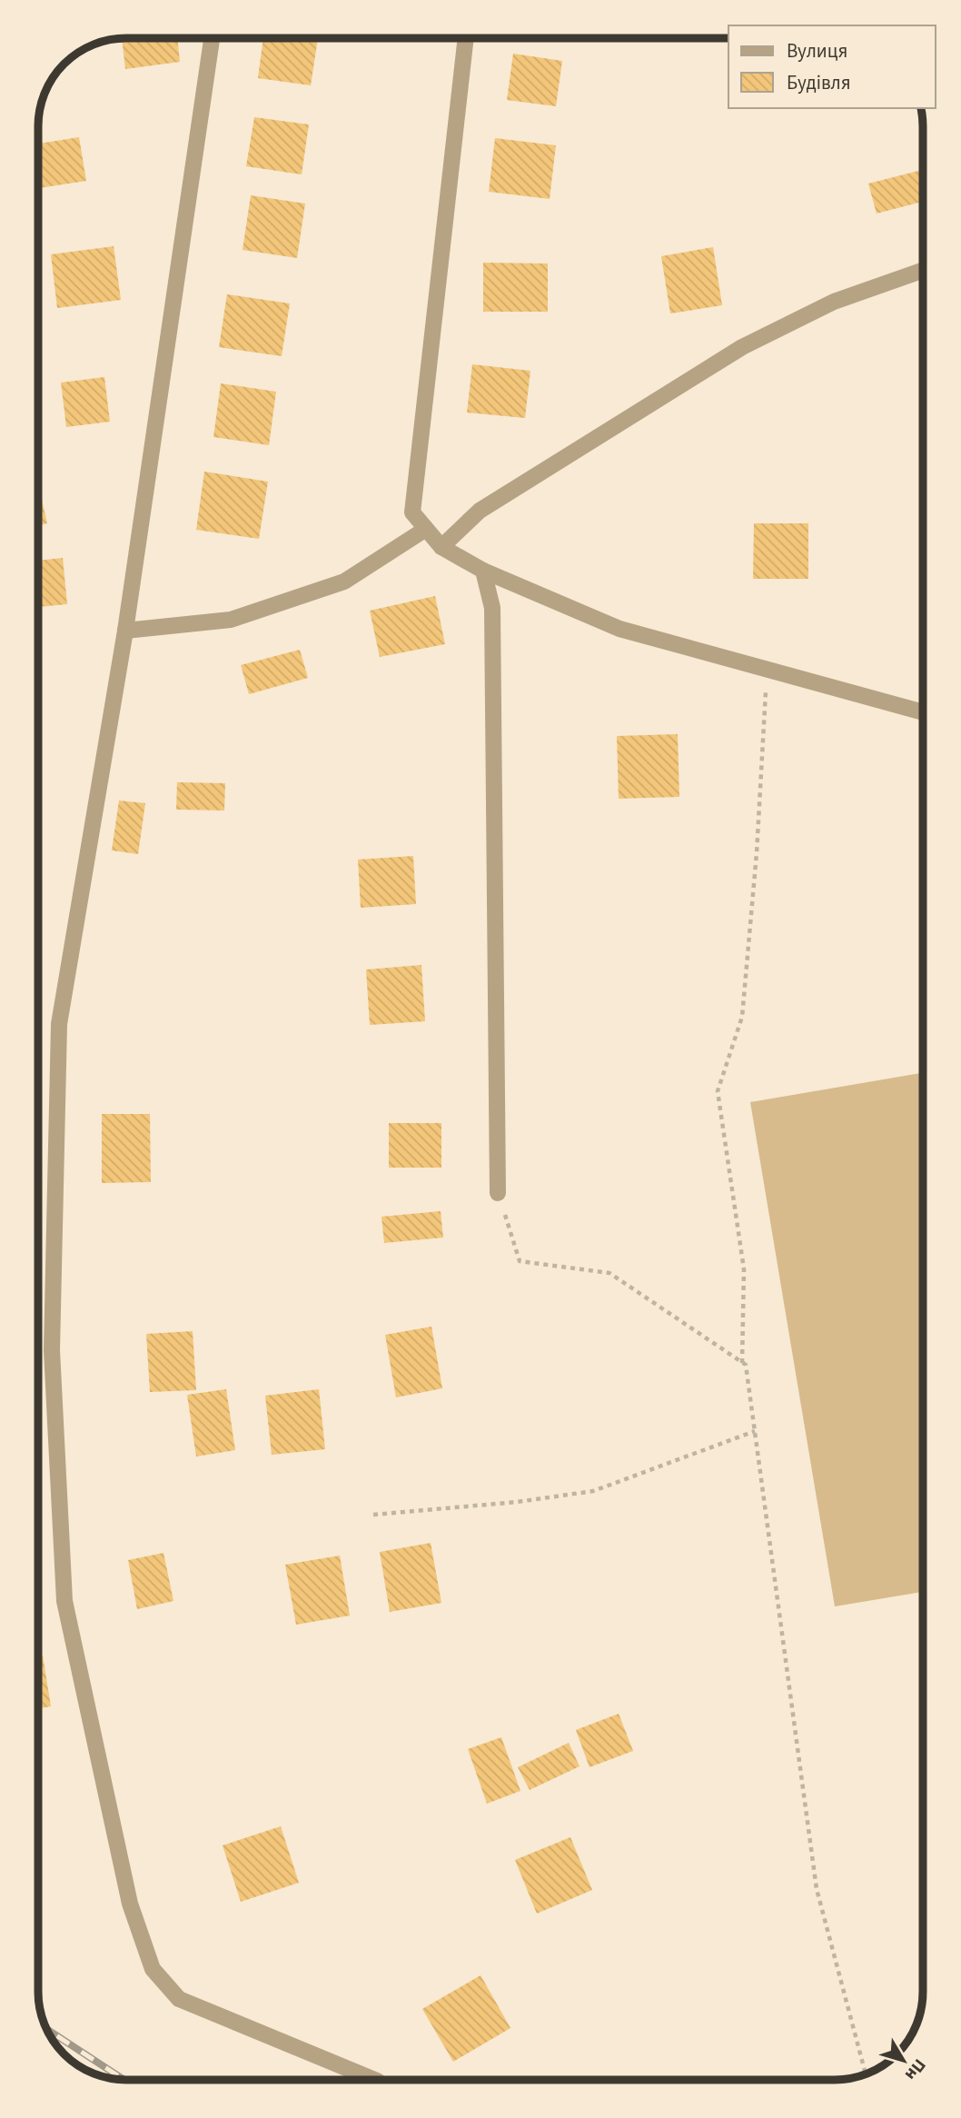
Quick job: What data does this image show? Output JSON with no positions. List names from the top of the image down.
{
  "legend": ["Вулиця", "Будівля"],
  "north": "bottom right"
}
